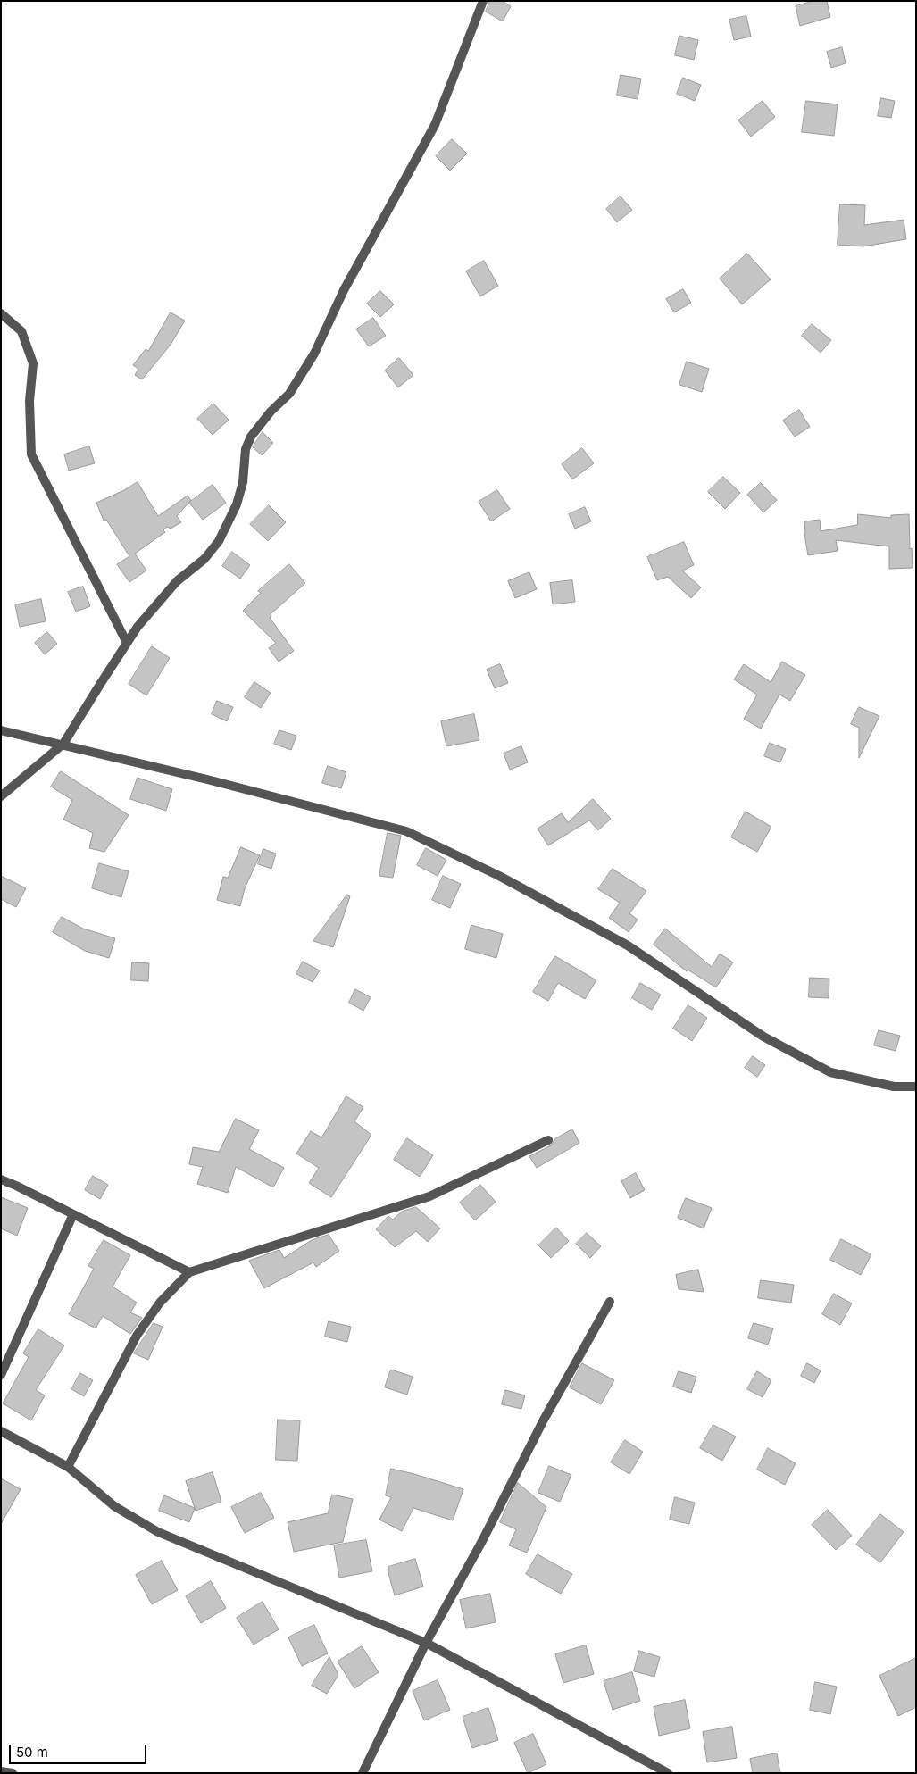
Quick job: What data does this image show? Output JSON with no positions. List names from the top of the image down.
{
  "scale_bar": "50 m"
}
